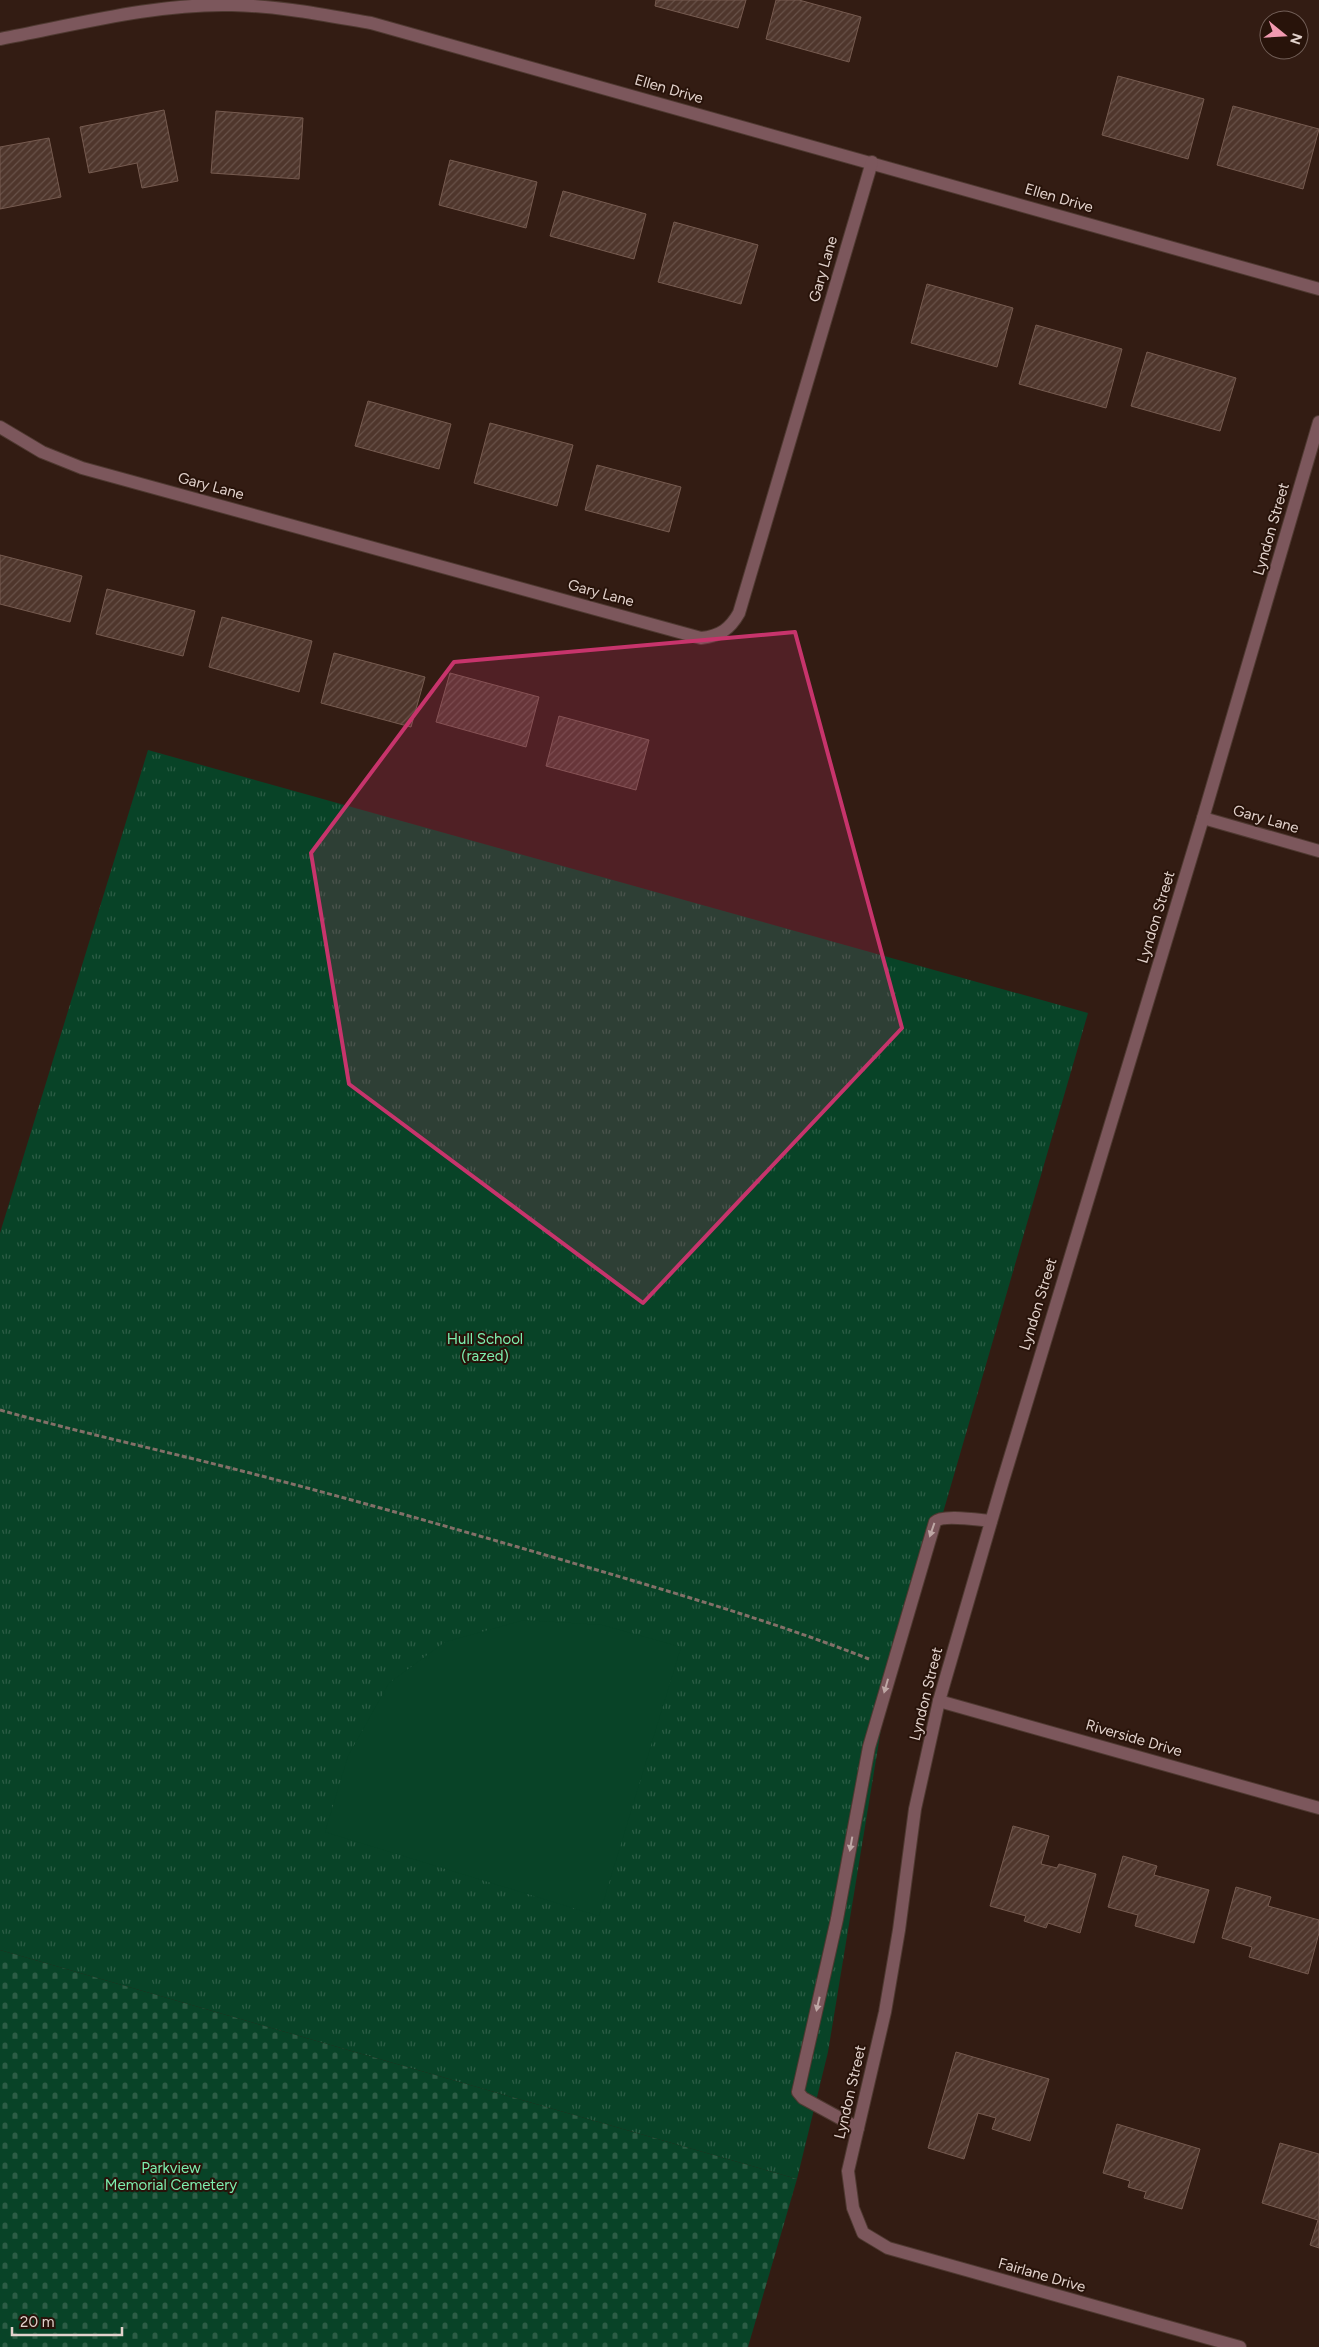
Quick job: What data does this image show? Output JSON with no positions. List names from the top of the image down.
{
  "streets": {
    "street": [
      "Ellen Drive",
      "Gary Lane",
      "Lyndon Street",
      "Riverside Drive",
      "Fairlane Drive"
    ]
  },
  "crossings": [
    ["Ellen Drive", "Gary Lane"],
    ["Gary Lane", "Lyndon Street"],
    ["Lyndon Street", "Riverside Drive"],
    ["Lyndon Street", "Fairlane Drive"]
  ],
  "parks": ["Hull School (razed)", "Parkview Memorial Cemetery"],
  "scale_bar": "20 m",
  "north": "right"
}
